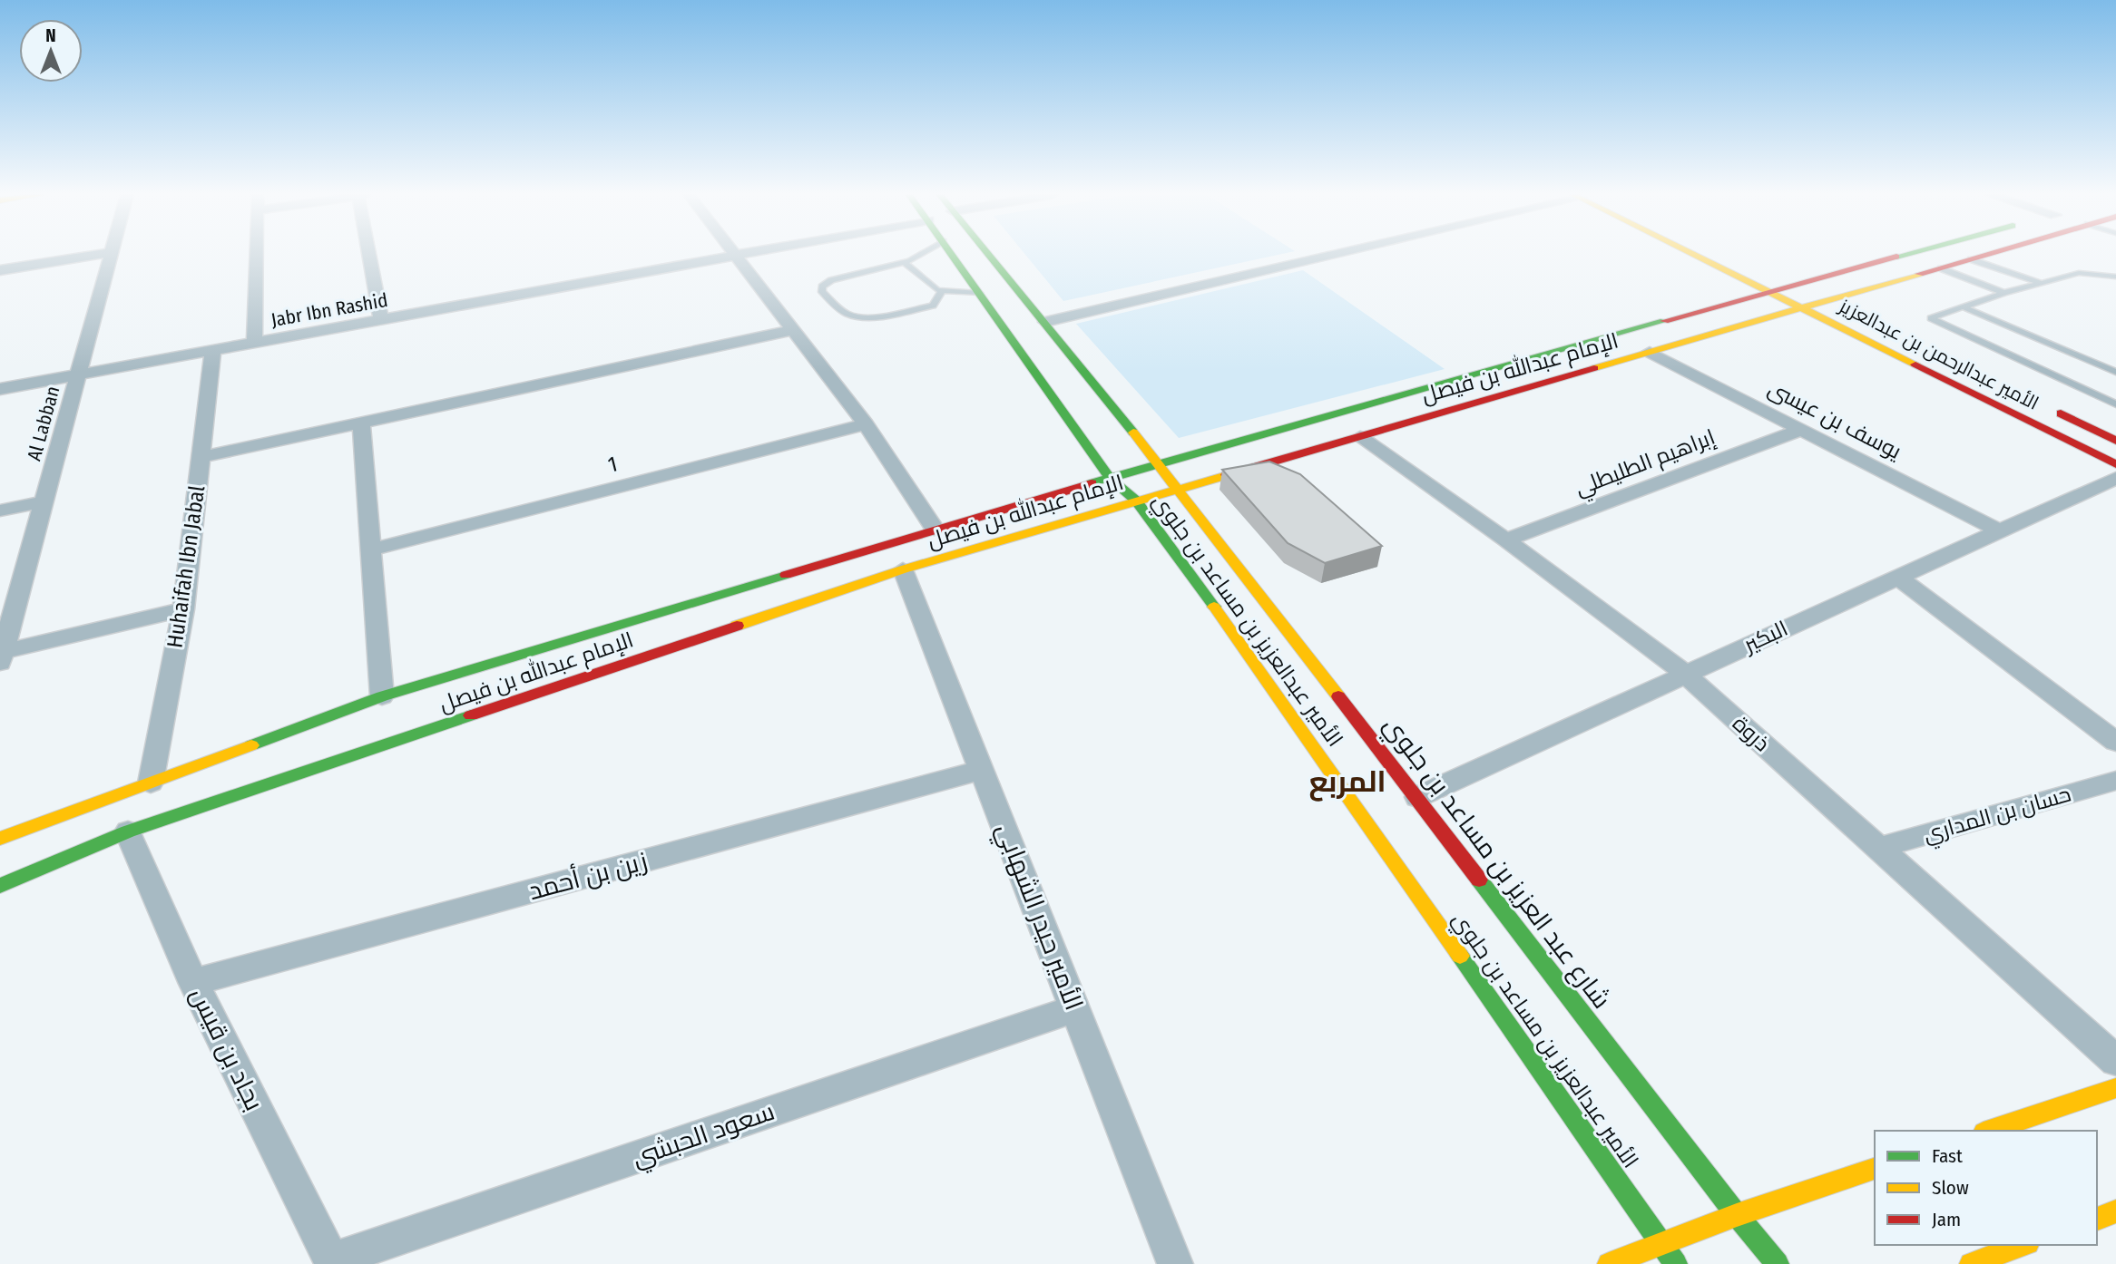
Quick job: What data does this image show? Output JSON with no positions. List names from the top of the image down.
{
  "streets": {
    "street": [
      "Jabr Ibn Rashid",
      "الأمير عبدالرحمن بن عبدالعزيز",
      "الإمام عبدالله بن فيصل",
      "يوسف بن عيسى",
      "Al Labban",
      "إبراهيم الطليطلي",
      "1",
      "Huhaifah Ibn Jabal",
      "الأمير عبدالعزيز بن مساعد بن جلوي",
      "البكير",
      "ذروة",
      "حسان بن المداري",
      "شارع عبد العزيز بن مساعد بن جلوي",
      "زين بن أحمد",
      "الأمير حيدر الشهابي",
      "بجاد بن قيس",
      "سعود الحبشي"
    ]
  },
  "crossings": [
    ["Jabr Ibn Rashid", "Al Labban"],
    ["Jabr Ibn Rashid", "Huhaifah Ibn Jabal"],
    ["الأمير عبدالرحمن بن عبدالعزيز", "الإمام عبدالله بن فيصل"],
    ["الإمام عبدالله بن فيصل", "يوسف بن عيسى"],
    ["الإمام عبدالله بن فيصل", "Huhaifah Ibn Jabal"],
    ["الإمام عبدالله بن فيصل", "الأمير عبدالعزيز بن مساعد بن جلوي"],
    ["الإمام عبدالله بن فيصل", "ذروة"],
    ["الإمام عبدالله بن فيصل", "شارع عبد العزيز بن مساعد بن جلوي"],
    ["الإمام عبدالله بن فيصل", "الأمير حيدر الشهابي"],
    ["الإمام عبدالله بن فيصل", "بجاد بن قيس"],
    ["يوسف بن عيسى", "إبراهيم الطليطلي"],
    ["يوسف بن عيسى", "البكير"],
    ["إبراهيم الطليطلي", "ذروة"],
    ["الأمير عبدالعزيز بن مساعد بن جلوي", "شارع عبد العزيز بن مساعد بن جلوي"],
    ["البكير", "ذروة"],
    ["البكير", "شارع عبد العزيز بن مساعد بن جلوي"],
    ["ذروة", "حسان بن المداري"],
    ["زين بن أحمد", "الأمير حيدر الشهابي"],
    ["زين بن أحمد", "بجاد بن قيس"],
    ["الأمير حيدر الشهابي", "سعود الحبشي"],
    ["بجاد بن قيس", "سعود الحبشي"]
  ],
  "districts": ["المربع"],
  "legend": ["Fast", "Slow", "Jam"],
  "north": "top"
}
